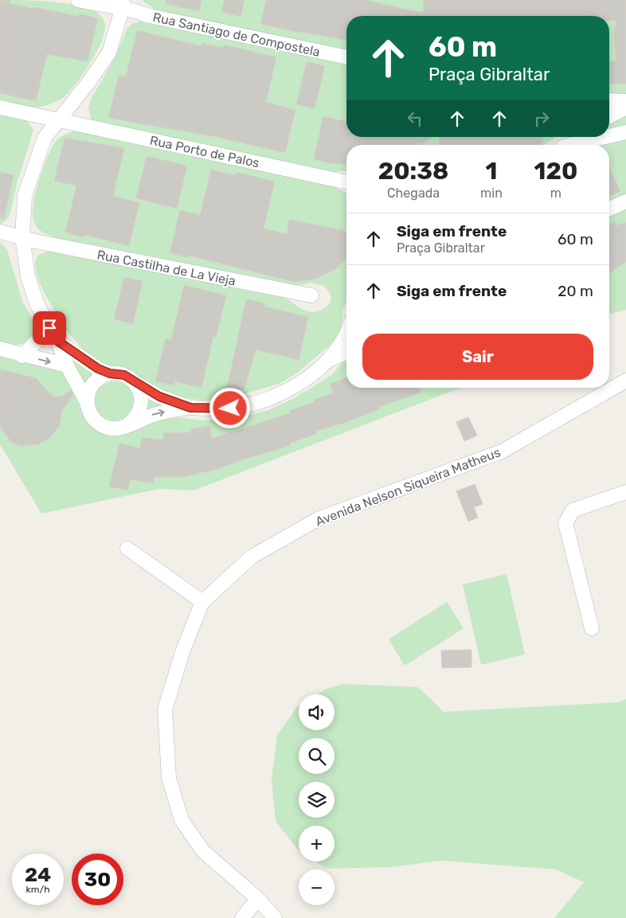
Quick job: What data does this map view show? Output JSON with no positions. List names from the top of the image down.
{
  "streets": {
    "street": [
      "Rua Santiago de Compostela",
      "Rua Porto de Palos",
      "Rua Castilha de La Vieja",
      "Avenida Nelson Siqueira Matheus"
    ]
  },
  "page": {
    "turn": ["60 m", "Praça Gibraltar"],
    "eta": [
      "20:38",
      "Chegada",
      "1",
      "min",
      "120",
      "m"
    ],
    "list": [
      {
        "name": "Siga em frente",
        "note": "Praça Gibraltar",
        "value": "60 m"
      },
      {
        "name": "Siga em frente",
        "value": "20 m"
      }
    ],
    "buttons": "Sair",
    "map_buttons": ["+", "−"],
    "speed": "24 km/h",
    "limit": "30"
  }
}
